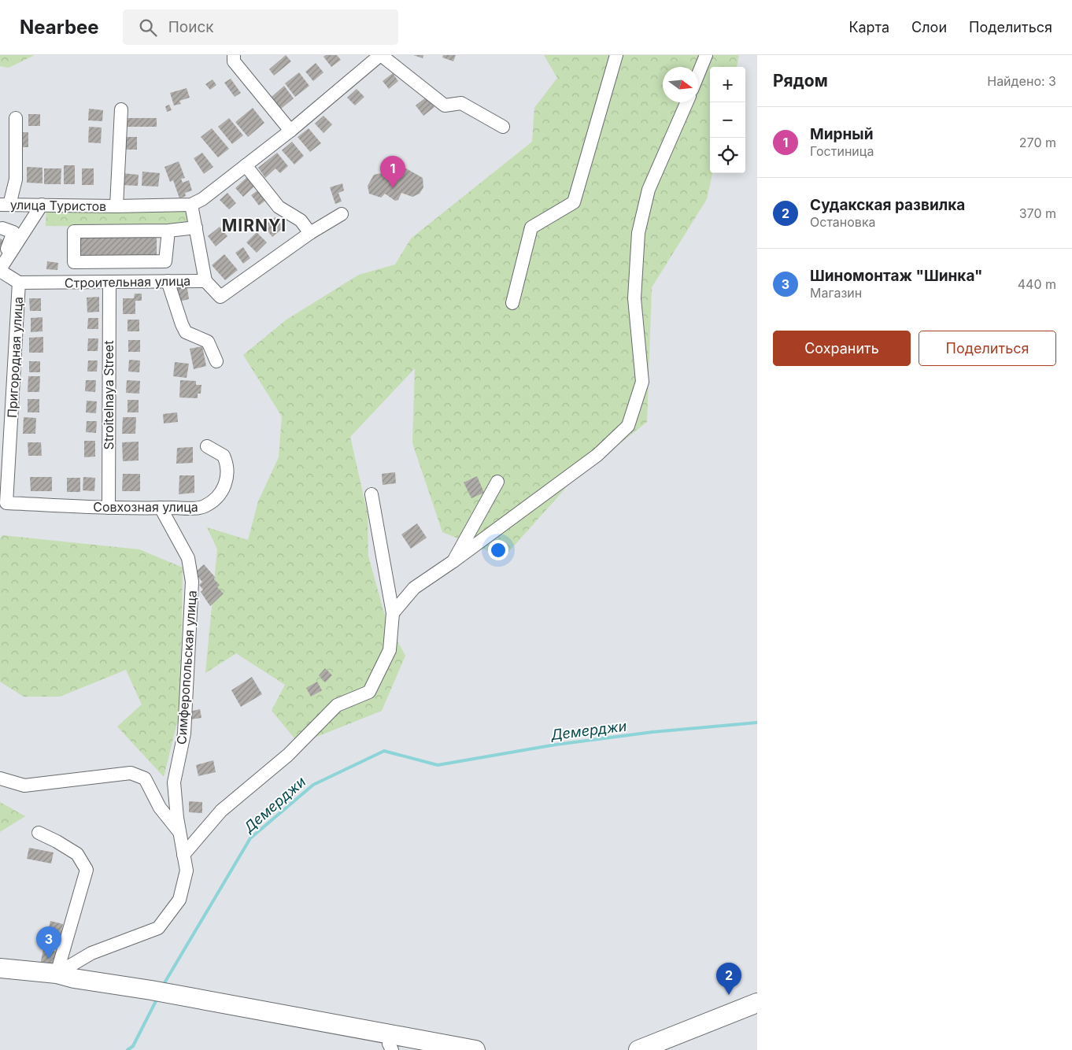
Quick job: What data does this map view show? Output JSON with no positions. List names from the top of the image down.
{
  "streets": {
    "street": [
      "улица Туристов",
      "Строительная улица",
      "Пригородная улица",
      "Stroitelnaya Street",
      "Совхозная улица",
      "Симферопольская улица"
    ]
  },
  "crossings": [
    ["улица Туристов", "Строительная улица"],
    ["Строительная улица", "Пригородная улица"],
    ["Строительная улица", "Stroitelnaya Street"],
    ["Пригородная улица", "Совхозная улица"],
    ["Stroitelnaya Street", "Совхозная улица"],
    ["Совхозная улица", "Симферопольская улица"]
  ],
  "districts": ["MIRNYI"],
  "water": ["Демерджи"],
  "north": "right",
  "page": {
    "header": "Nearbee",
    "search": "Поиск",
    "nav": ["Карта", "Слои", "Поделиться"],
    "heading": ["Рядом", "Найдено: 3"],
    "map_buttons": ["+", "−"],
    "list": [
      {
        "mark": "1",
        "name": "Мирный",
        "note": "Гостиница",
        "value": "270 m"
      },
      {
        "mark": "2",
        "name": "Судакская развилка",
        "note": "Остановка",
        "value": "370 m"
      },
      {
        "mark": "3",
        "name": "Шиномонтаж \"Шинка\"",
        "note": "Магазин",
        "value": "440 m"
      }
    ],
    "pins": ["1", "3", "2"],
    "buttons": ["Сохранить", "Поделиться"]
  }
}
